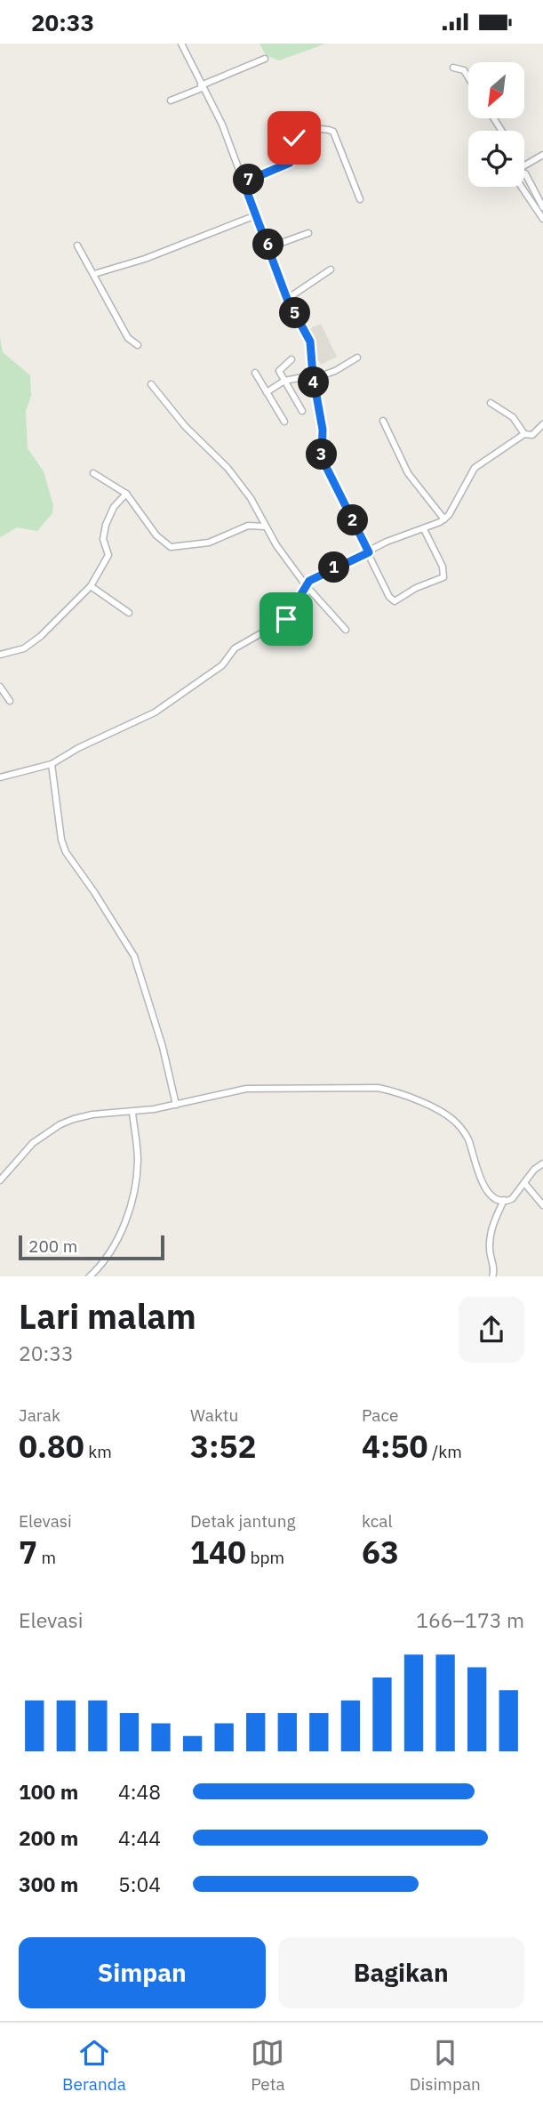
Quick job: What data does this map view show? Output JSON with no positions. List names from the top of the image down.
{
  "scale_bar": "200 m",
  "north": "bottom left",
  "page": {
    "status": "20:33",
    "pins": [
      "7",
      "6",
      "5",
      "4",
      "3",
      "2",
      "1"
    ],
    "scale": "200 m",
    "heading": ["Lari malam", "20:33"],
    "stats": [
      ["Jarak", "0.80 km"],
      ["Waktu", "3:52"],
      ["Pace", "4:50 /km"],
      ["Elevasi", "7 m"],
      ["Detak jantung", "140 bpm"],
      ["kcal", "63"]
    ],
    "chart": ["Elevasi", "166–173 m"],
    "list": [
      {
        "name": "100 m",
        "note": "4:48"
      },
      {
        "name": "200 m",
        "note": "4:44"
      },
      {
        "name": "300 m",
        "note": "5:04"
      }
    ],
    "buttons": ["Simpan", "Bagikan"],
    "tabs": ["Beranda", "Peta", "Disimpan"]
  }
}
